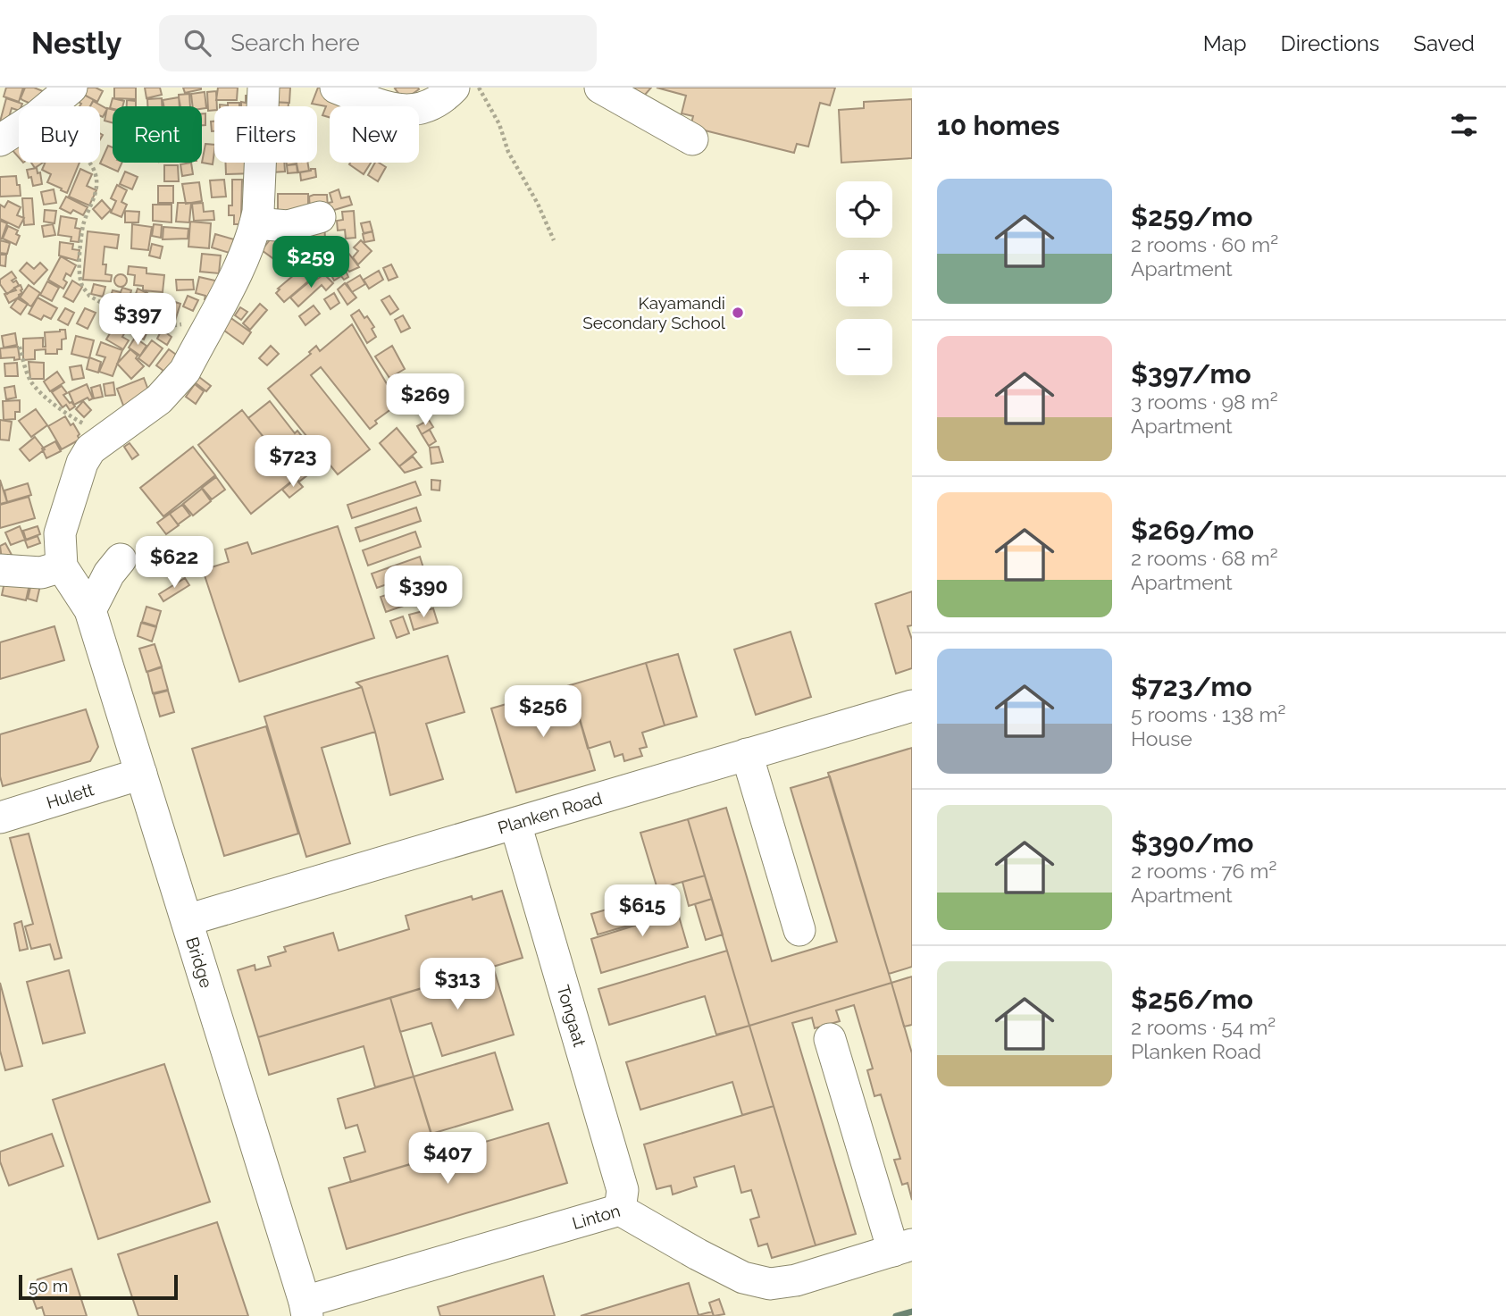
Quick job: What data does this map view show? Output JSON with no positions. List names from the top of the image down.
{
  "streets": {
    "street": [
      "Hulett",
      "Planken Road",
      "Bridge",
      "Tongaat",
      "Linton"
    ]
  },
  "crossings": [
    ["Hulett", "Bridge"],
    ["Planken Road", "Bridge"],
    ["Planken Road", "Tongaat"],
    ["Bridge", "Linton"],
    ["Tongaat", "Linton"]
  ],
  "places": ["Kayamandi Secondary School"],
  "scale_bar": "50 m",
  "page": {
    "header": "Nestly",
    "search": "Search here",
    "nav": ["Map", "Directions", "Saved"],
    "heading": "10 homes",
    "chip": [
      "Buy",
      "Rent",
      "Filters",
      "New"
    ],
    "list": [
      {
        "name": "$259/mo",
        "note": "2 rooms · 60 m² · Apartment"
      },
      {
        "name": "$397/mo",
        "note": "3 rooms · 98 m² · Apartment"
      },
      {
        "name": "$269/mo",
        "note": "2 rooms · 68 m² · Apartment"
      },
      {
        "name": "$723/mo",
        "note": "5 rooms · 138 m² · House"
      },
      {
        "name": "$390/mo",
        "note": "2 rooms · 76 m² · Apartment"
      },
      {
        "name": "$256/mo",
        "note": "2 rooms · 54 m² · Planken Road"
      }
    ],
    "map_buttons": ["+", "−"],
    "price": [
      "$259",
      "$397",
      "$269",
      "$723",
      "$622",
      "$390",
      "$256",
      "$615",
      "$313",
      "$407"
    ],
    "scale": "50 m"
  }
}
